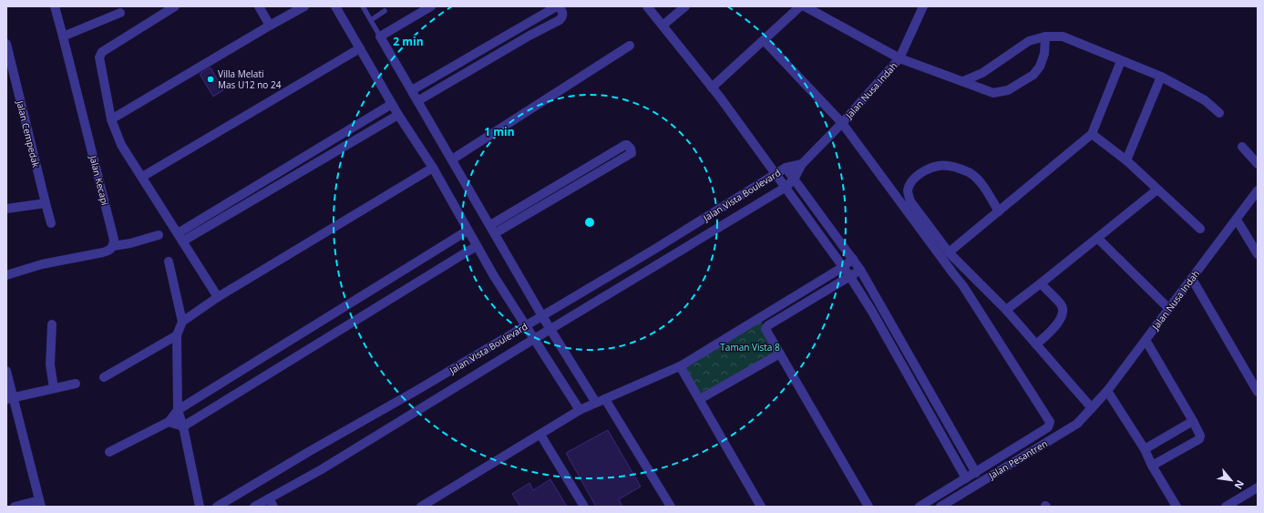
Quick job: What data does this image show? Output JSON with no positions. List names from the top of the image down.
{
  "streets": {
    "street": [
      "Jalan Nusa Indah",
      "Jalan Cempedak",
      "Jalan Kecapi",
      "Jalan Vista Boulevard",
      "Jalan Pesantren"
    ]
  },
  "crossings": [
    ["Jalan Nusa Indah", "Jalan Vista Boulevard"],
    ["Jalan Nusa Indah", "Jalan Pesantren"]
  ],
  "parks": ["Taman Vista 8"],
  "places": ["Villa Melati Mas U12 no 24"],
  "north": "bottom right",
  "rings": ["2 min", "1 min"]
}
